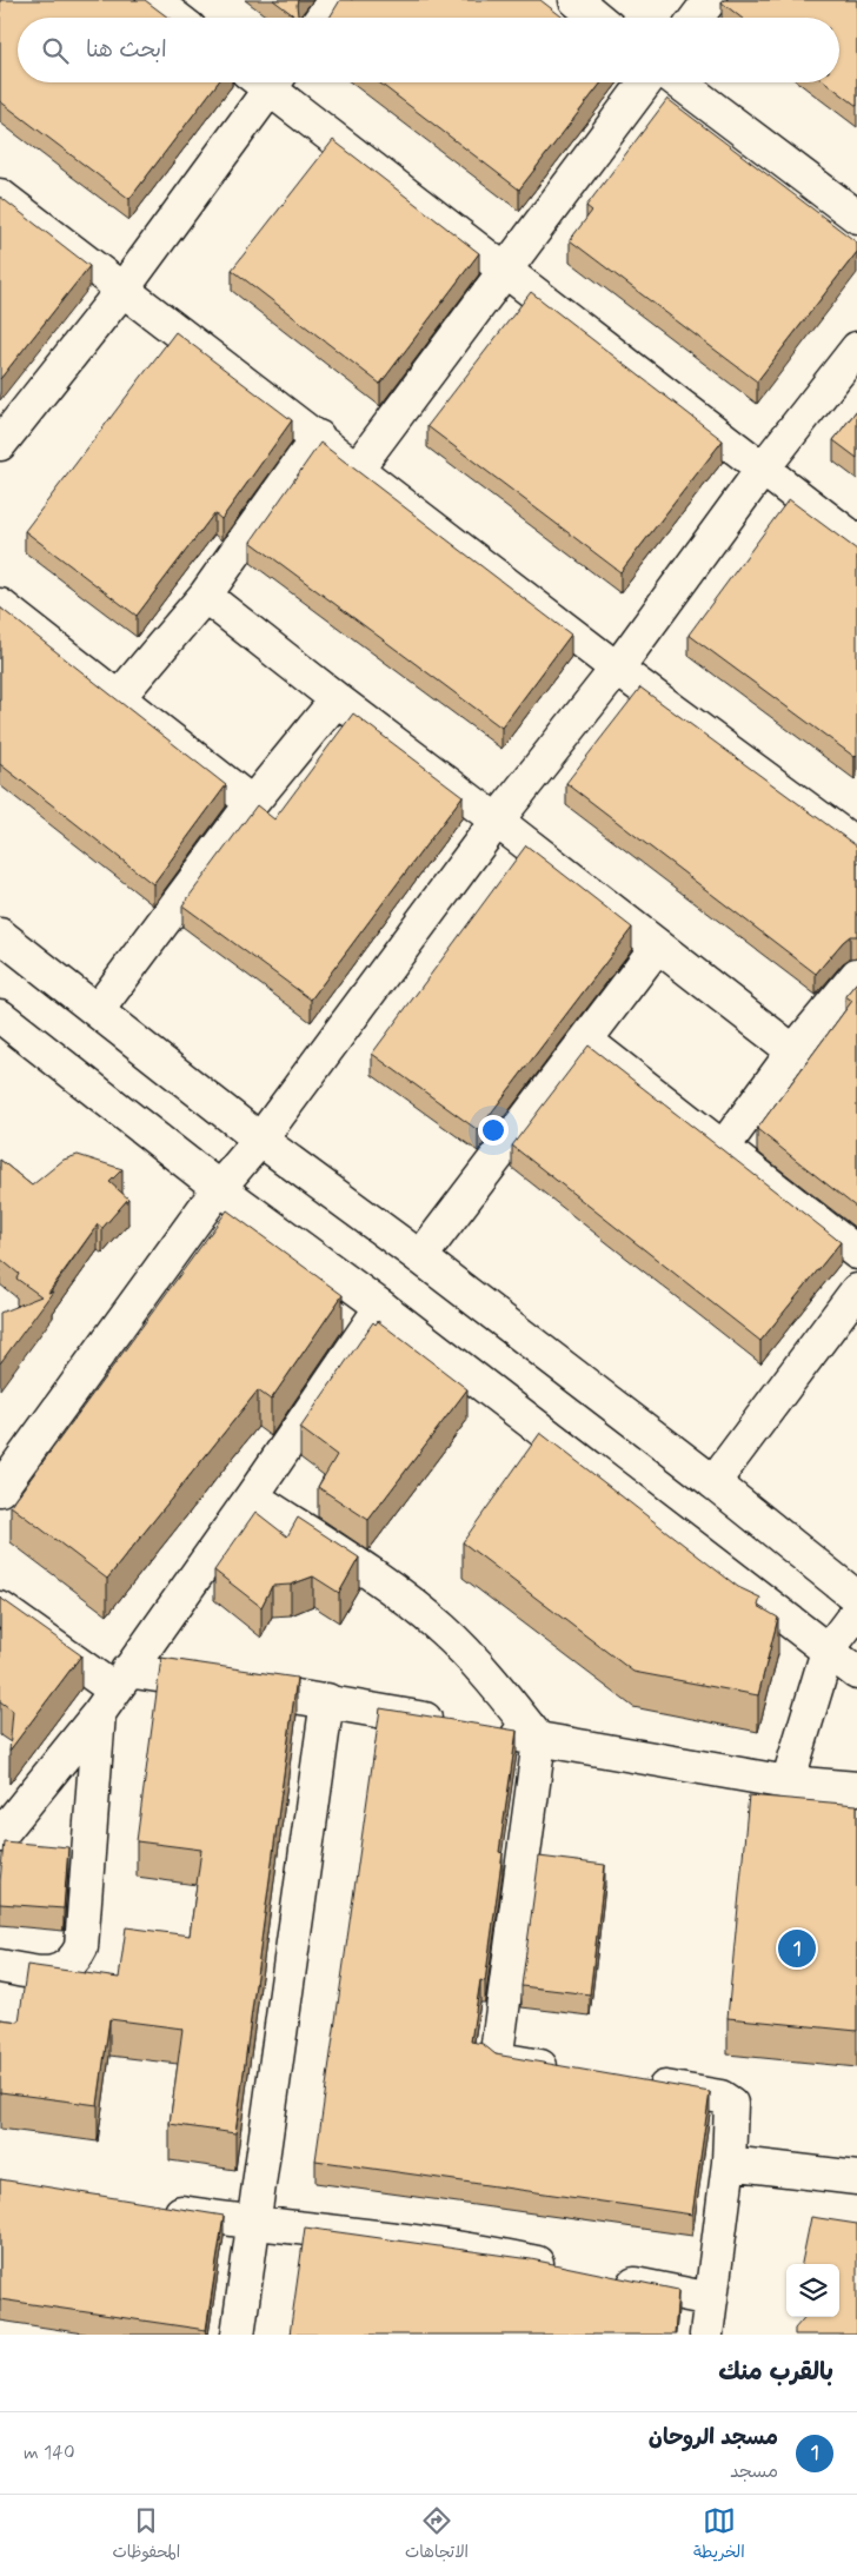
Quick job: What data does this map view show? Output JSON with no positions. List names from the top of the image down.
{
  "page": {
    "search": "ابحث هنا",
    "pins": "1",
    "heading": "بالقرب منك",
    "list": [
      {
        "mark": "1",
        "name": "مسجد الروحان",
        "note": "مسجد",
        "value": "140 m"
      }
    ],
    "nav": ["الخريطة", "الاتجاهات", "المحفوظات"]
  }
}
